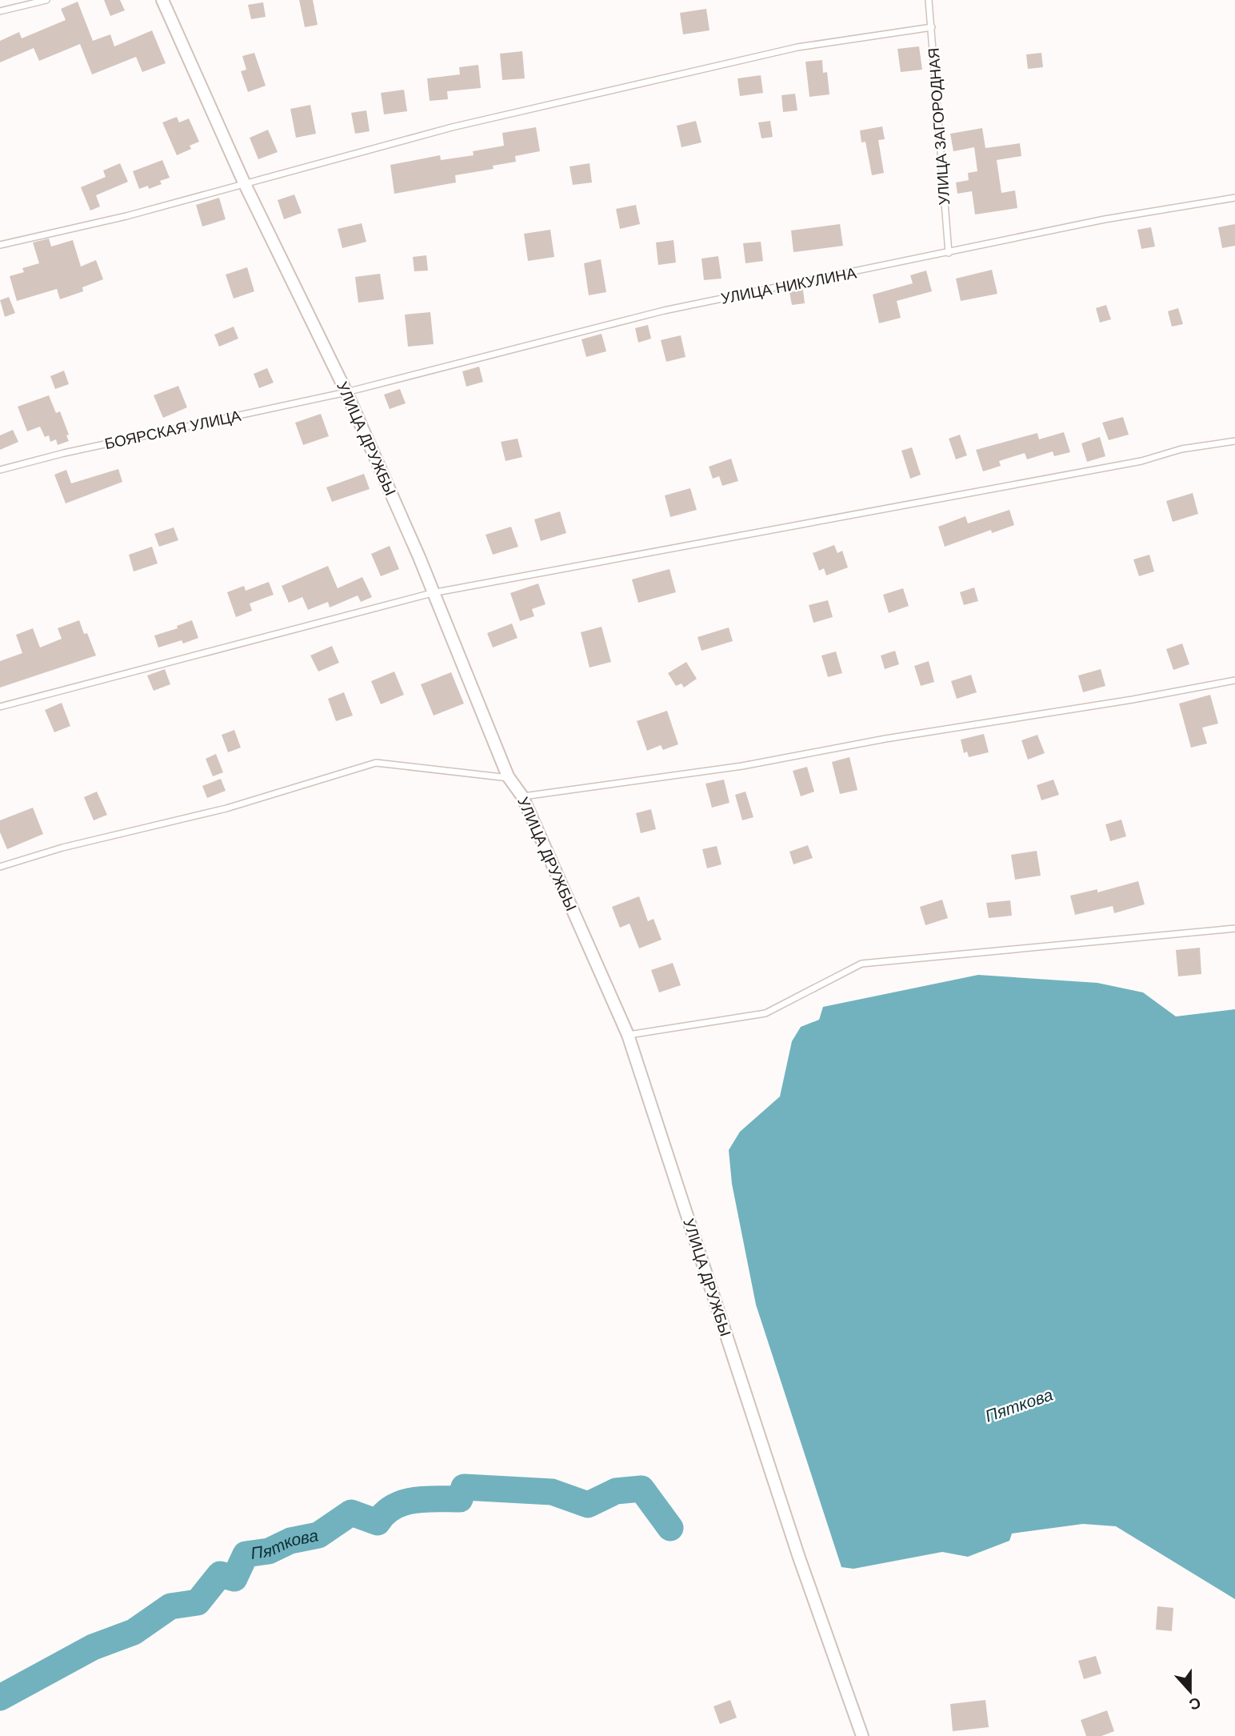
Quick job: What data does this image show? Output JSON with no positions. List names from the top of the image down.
{
  "streets": {
    "street": ["УЛИЦА ДРУЖБЫ"],
    "lane": ["УЛИЦА ЗАГОРОДНАЯ", "УЛИЦА НИКУЛИНА", "БОЯРСКАЯ УЛИЦА"]
  },
  "crossings": [
    ["УЛИЦА ЗАГОРОДНАЯ", "УЛИЦА НИКУЛИНА"],
    ["УЛИЦА НИКУЛИНА", "БОЯРСКАЯ УЛИЦА"],
    ["УЛИЦА НИКУЛИНА", "УЛИЦА ДРУЖБЫ"],
    ["БОЯРСКАЯ УЛИЦА", "УЛИЦА ДРУЖБЫ"]
  ],
  "water": ["Пяткова"],
  "north": "bottom"
}
